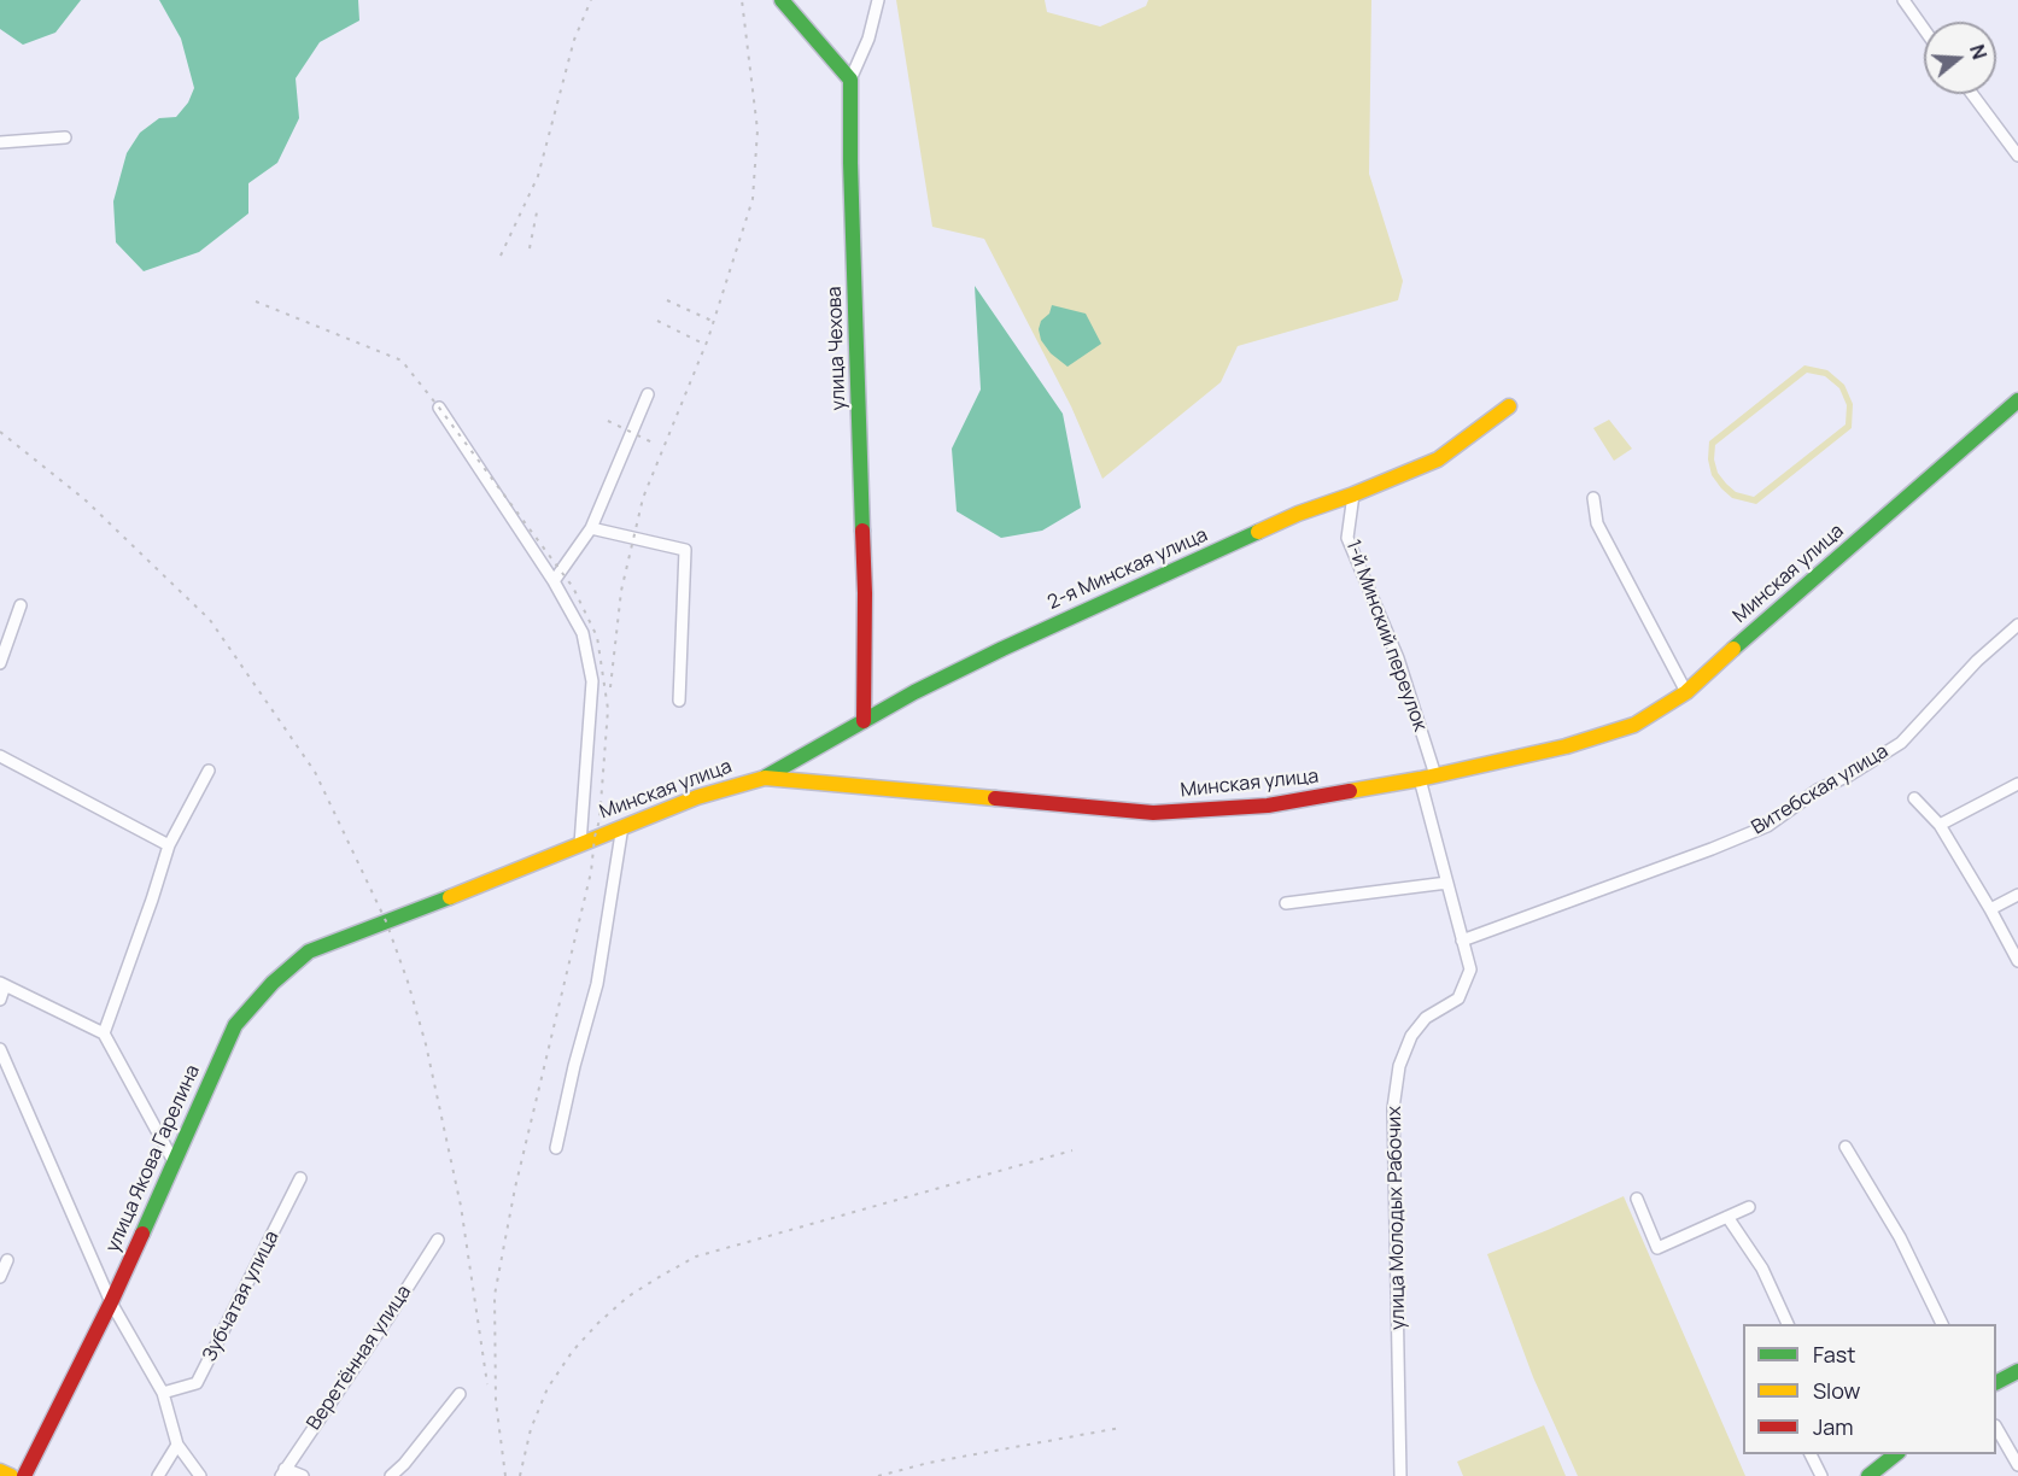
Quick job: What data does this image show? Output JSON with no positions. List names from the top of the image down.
{
  "streets": {
    "main road": [
      "улица Чехова",
      "2-я Минская улица",
      "Минская улица",
      "улица Якова Гарелина"
    ],
    "street": [
      "1-й Минский переулок",
      "Витебская улица",
      "улица Молодых Рабочих",
      "Зубчатая улица",
      "Веретённая улица"
    ]
  },
  "crossings": [
    ["улица Чехова", "2-я Минская улица"],
    ["2-я Минская улица", "Минская улица"],
    ["2-я Минская улица", "1-й Минский переулок"],
    ["Минская улица", "1-й Минский переулок"],
    ["Минская улица", "улица Якова Гарелина"],
    ["Минская улица", "улица Молодых Рабочих"],
    ["Витебская улица", "улица Молодых Рабочих"]
  ],
  "legend": ["Fast", "Slow", "Jam"],
  "north": "right"
}
